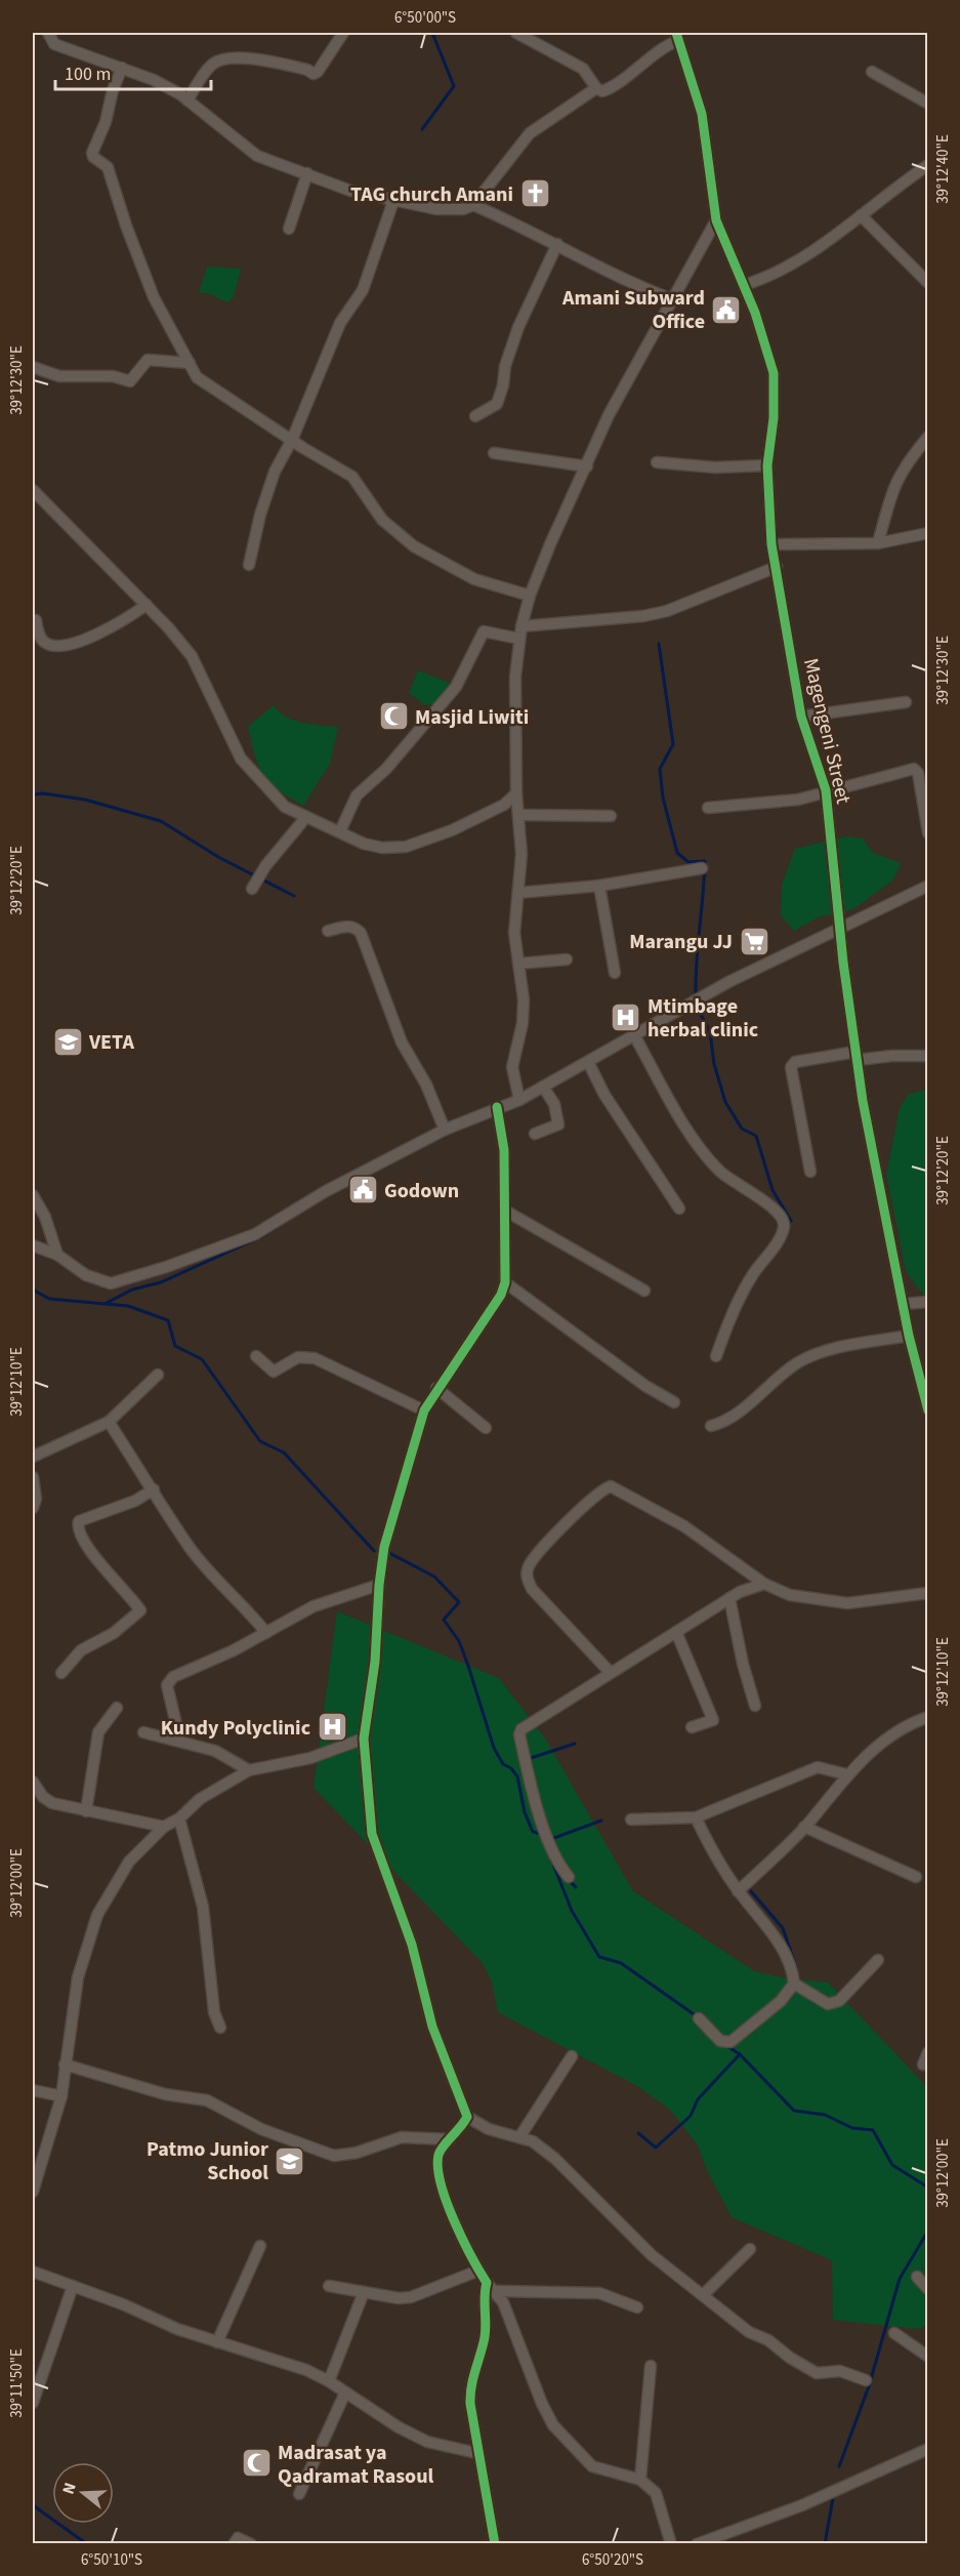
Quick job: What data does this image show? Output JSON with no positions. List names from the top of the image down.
{
  "streets": {
    "street": ["Magengeni Street"]
  },
  "places": {
    "church": ["TAG church Amani"],
    "public building": ["Amani Subward Office", "Godown"],
    "mosque": ["Masjid Liwiti", "Madrasat ya Qadramat Rasoul"],
    "supermarket": ["Marangu JJ"],
    "hospital": ["Mtimbage herbal clinic", "Kundy Polyclinic"],
    "school or university": ["VETA", "Patmo Junior School"]
  },
  "scale_bar": "100 m",
  "north": "left",
  "coordinates": [
    "6°50'00\"S",
    "39°12'40\"E",
    "39°12'30\"E",
    "39°12'20\"E",
    "39°12'10\"E",
    "39°12'00\"E",
    "39°11'50\"E",
    "6°50'10\"S",
    "6°50'20\"S"
  ]
}
